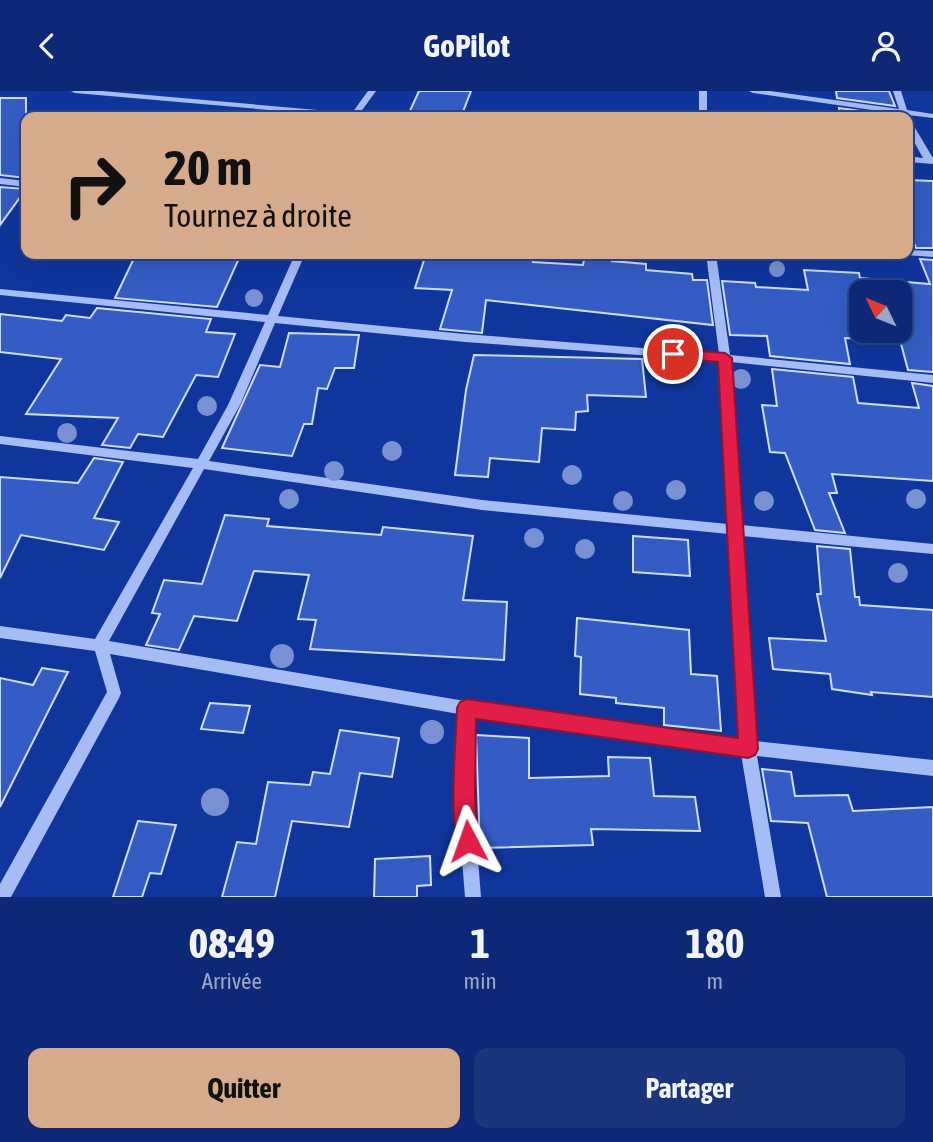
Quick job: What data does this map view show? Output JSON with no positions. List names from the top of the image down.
{
  "north": "top left",
  "page": {
    "header": "GoPilot",
    "turn": ["20 m", "Tournez à droite"],
    "eta": [
      "08:49",
      "Arrivée",
      "1",
      "min",
      "180",
      "m"
    ],
    "buttons": ["Quitter", "Partager"]
  }
}
